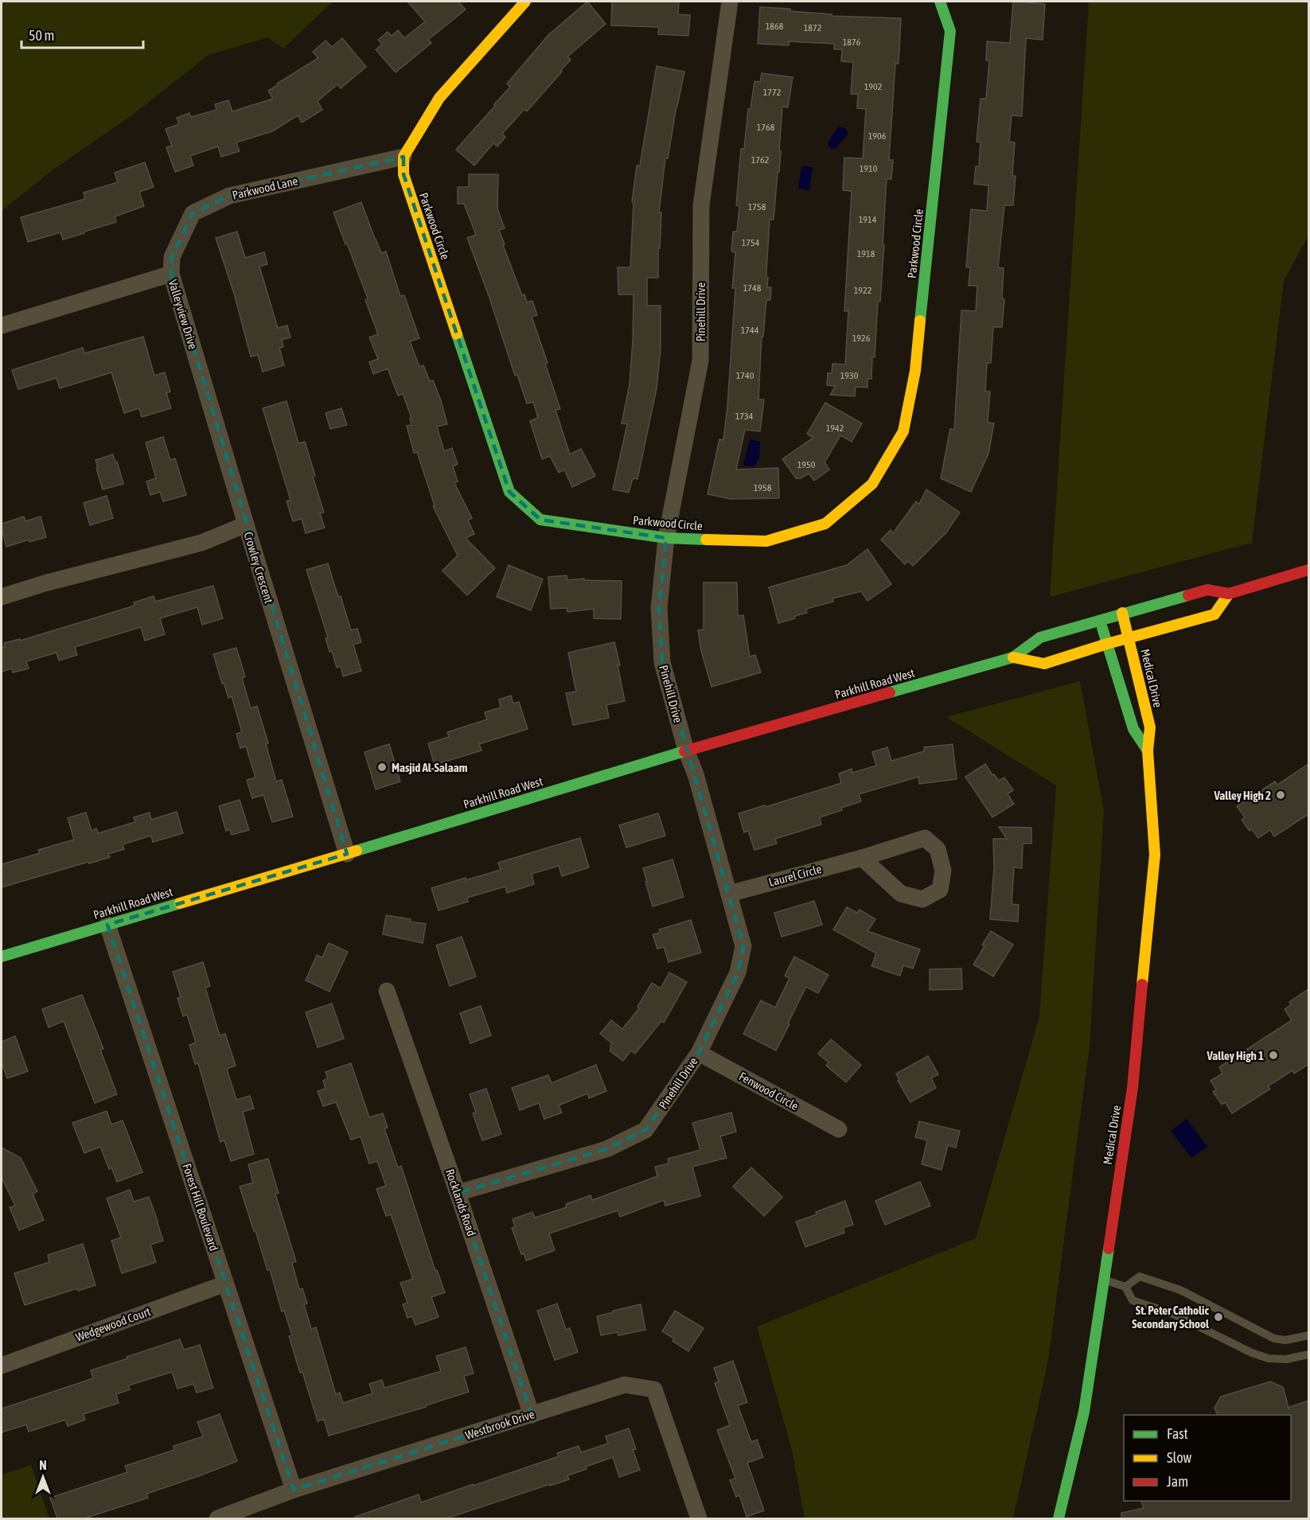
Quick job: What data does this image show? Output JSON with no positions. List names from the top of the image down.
{
  "streets": {
    "main road": ["Parkwood Circle", "Medical Drive", "Parkhill Road West"],
    "street": [
      "Parkwood Lane",
      "Pinehill Drive",
      "Valleyview Drive",
      "Crowley Crescent",
      "Laurel Circle",
      "Fenwood Circle",
      "Rocklands Road",
      "Forest Hill Boulevard",
      "Wedgewood Court",
      "Westbrook Drive"
    ]
  },
  "crossings": [
    ["Parkwood Lane", "Parkwood Circle"],
    ["Parkwood Lane", "Valleyview Drive"],
    ["Parkwood Circle", "Pinehill Drive"],
    ["Pinehill Drive", "Parkhill Road West"],
    ["Pinehill Drive", "Laurel Circle"],
    ["Pinehill Drive", "Fenwood Circle"],
    ["Pinehill Drive", "Rocklands Road"],
    ["Valleyview Drive", "Crowley Crescent"],
    ["Crowley Crescent", "Parkhill Road West"],
    ["Medical Drive", "Parkhill Road West"],
    ["Parkhill Road West", "Forest Hill Boulevard"],
    ["Rocklands Road", "Westbrook Drive"],
    ["Forest Hill Boulevard", "Wedgewood Court"],
    ["Forest Hill Boulevard", "Westbrook Drive"]
  ],
  "places": [
    "Masjid Al-Salaam",
    "Valley High 2",
    "Valley High 1",
    "St. Peter Catholic Secondary School"
  ],
  "house_numbers": [
    "1868",
    "1872",
    "1876",
    "1902",
    "1772",
    "1768",
    "1906",
    "1762",
    "1910",
    "1758",
    "1914",
    "1754",
    "1918",
    "1748",
    "1922",
    "1744",
    "1926",
    "1740",
    "1930",
    "1734",
    "1942",
    "1950",
    "1958"
  ],
  "legend": ["Fast", "Slow", "Jam"],
  "scale_bar": "50 m",
  "north": "top"
}
